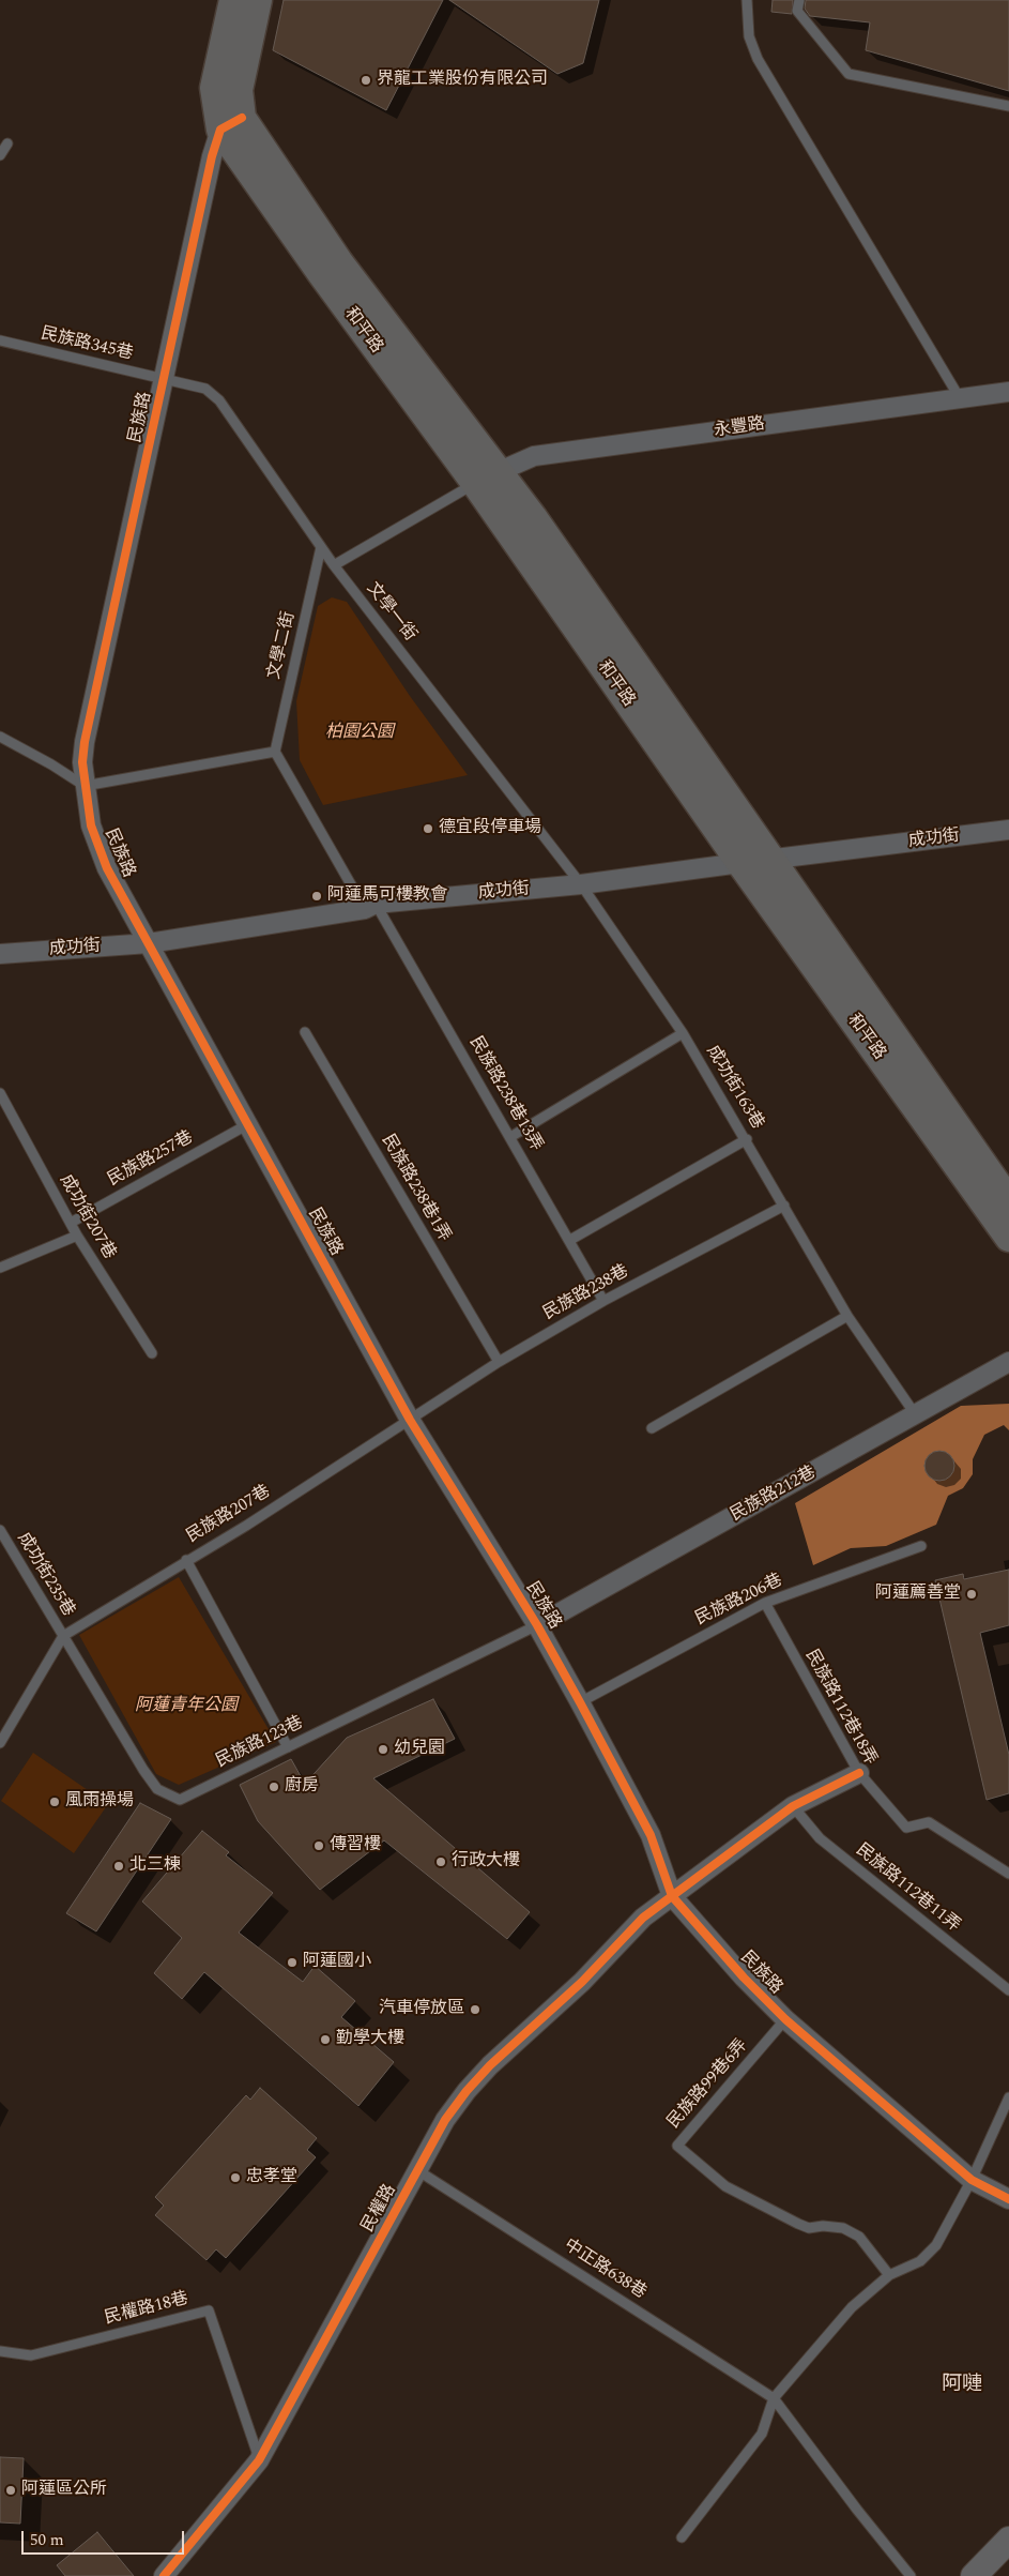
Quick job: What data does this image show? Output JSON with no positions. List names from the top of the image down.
{
  "streets": {
    "main road": ["和平路", "民族路"],
    "street": [
      "永豐路",
      "成功街",
      "民族路212巷",
      "民權路"
    ],
    "lane": [
      "民族路345巷",
      "文學一街",
      "文學二街",
      "成功街163巷",
      "民族路238巷13弄",
      "民族路257巷",
      "民族路238巷1弄",
      "成功街207巷",
      "民族路238巷",
      "民族路207巷",
      "成功街235巷",
      "民族路206巷",
      "民族路112巷18弄",
      "民族路123巷",
      "民族路112巷11弄",
      "民族路99巷6弄",
      "中正路638巷",
      "民權路18巷"
    ]
  },
  "crossings": [
    ["和平路", "民族路"],
    ["和平路", "永豐路"],
    ["和平路", "成功街"],
    ["民族路345巷", "民族路"],
    ["民族路345巷", "文學一街"],
    ["民族路", "文學一街"],
    ["民族路", "成功街"],
    ["民族路", "民族路257巷"],
    ["民族路", "民族路238巷"],
    ["民族路", "民族路212巷"],
    ["民族路", "民族路207巷"],
    ["民族路", "民族路206巷"],
    ["民族路", "民族路123巷"],
    ["民族路", "民族路99巷6弄"],
    ["民族路", "民權路"],
    ["文學一街", "文學二街"],
    ["文學一街", "成功街"],
    ["文學一街", "成功街163巷"],
    ["成功街", "成功街163巷"],
    ["成功街", "民族路238巷13弄"],
    ["成功街163巷", "民族路238巷"],
    ["成功街163巷", "民族路212巷"],
    ["民族路238巷13弄", "民族路238巷"],
    ["民族路257巷", "成功街207巷"],
    ["民族路238巷1弄", "民族路238巷"],
    ["民族路238巷", "民族路207巷"],
    ["民族路212巷", "民族路123巷"],
    ["民族路207巷", "成功街235巷"],
    ["民族路207巷", "民族路123巷"],
    ["成功街235巷", "民族路123巷"],
    ["民族路206巷", "民族路112巷18弄"],
    ["民族路112巷18弄", "民權路"],
    ["民族路112巷11弄", "民權路"],
    ["民權路", "中正路638巷"],
    ["民權路", "民權路18巷"]
  ],
  "districts": ["阿嗹"],
  "parks": ["柏園公園", "阿蓮青年公園"],
  "places": [
    "界龍工業股份有限公司",
    "德宜段停車場",
    "阿蓮馬可樓教會",
    "阿蓮薦善堂",
    "幼兒園",
    "廚房",
    "風雨操場",
    "傳習樓",
    "行政大樓",
    "北三棟",
    "阿蓮國小",
    "汽車停放區",
    "勤學大樓",
    "忠孝堂",
    "阿蓮區公所"
  ],
  "scale_bar": "50 m"
}
